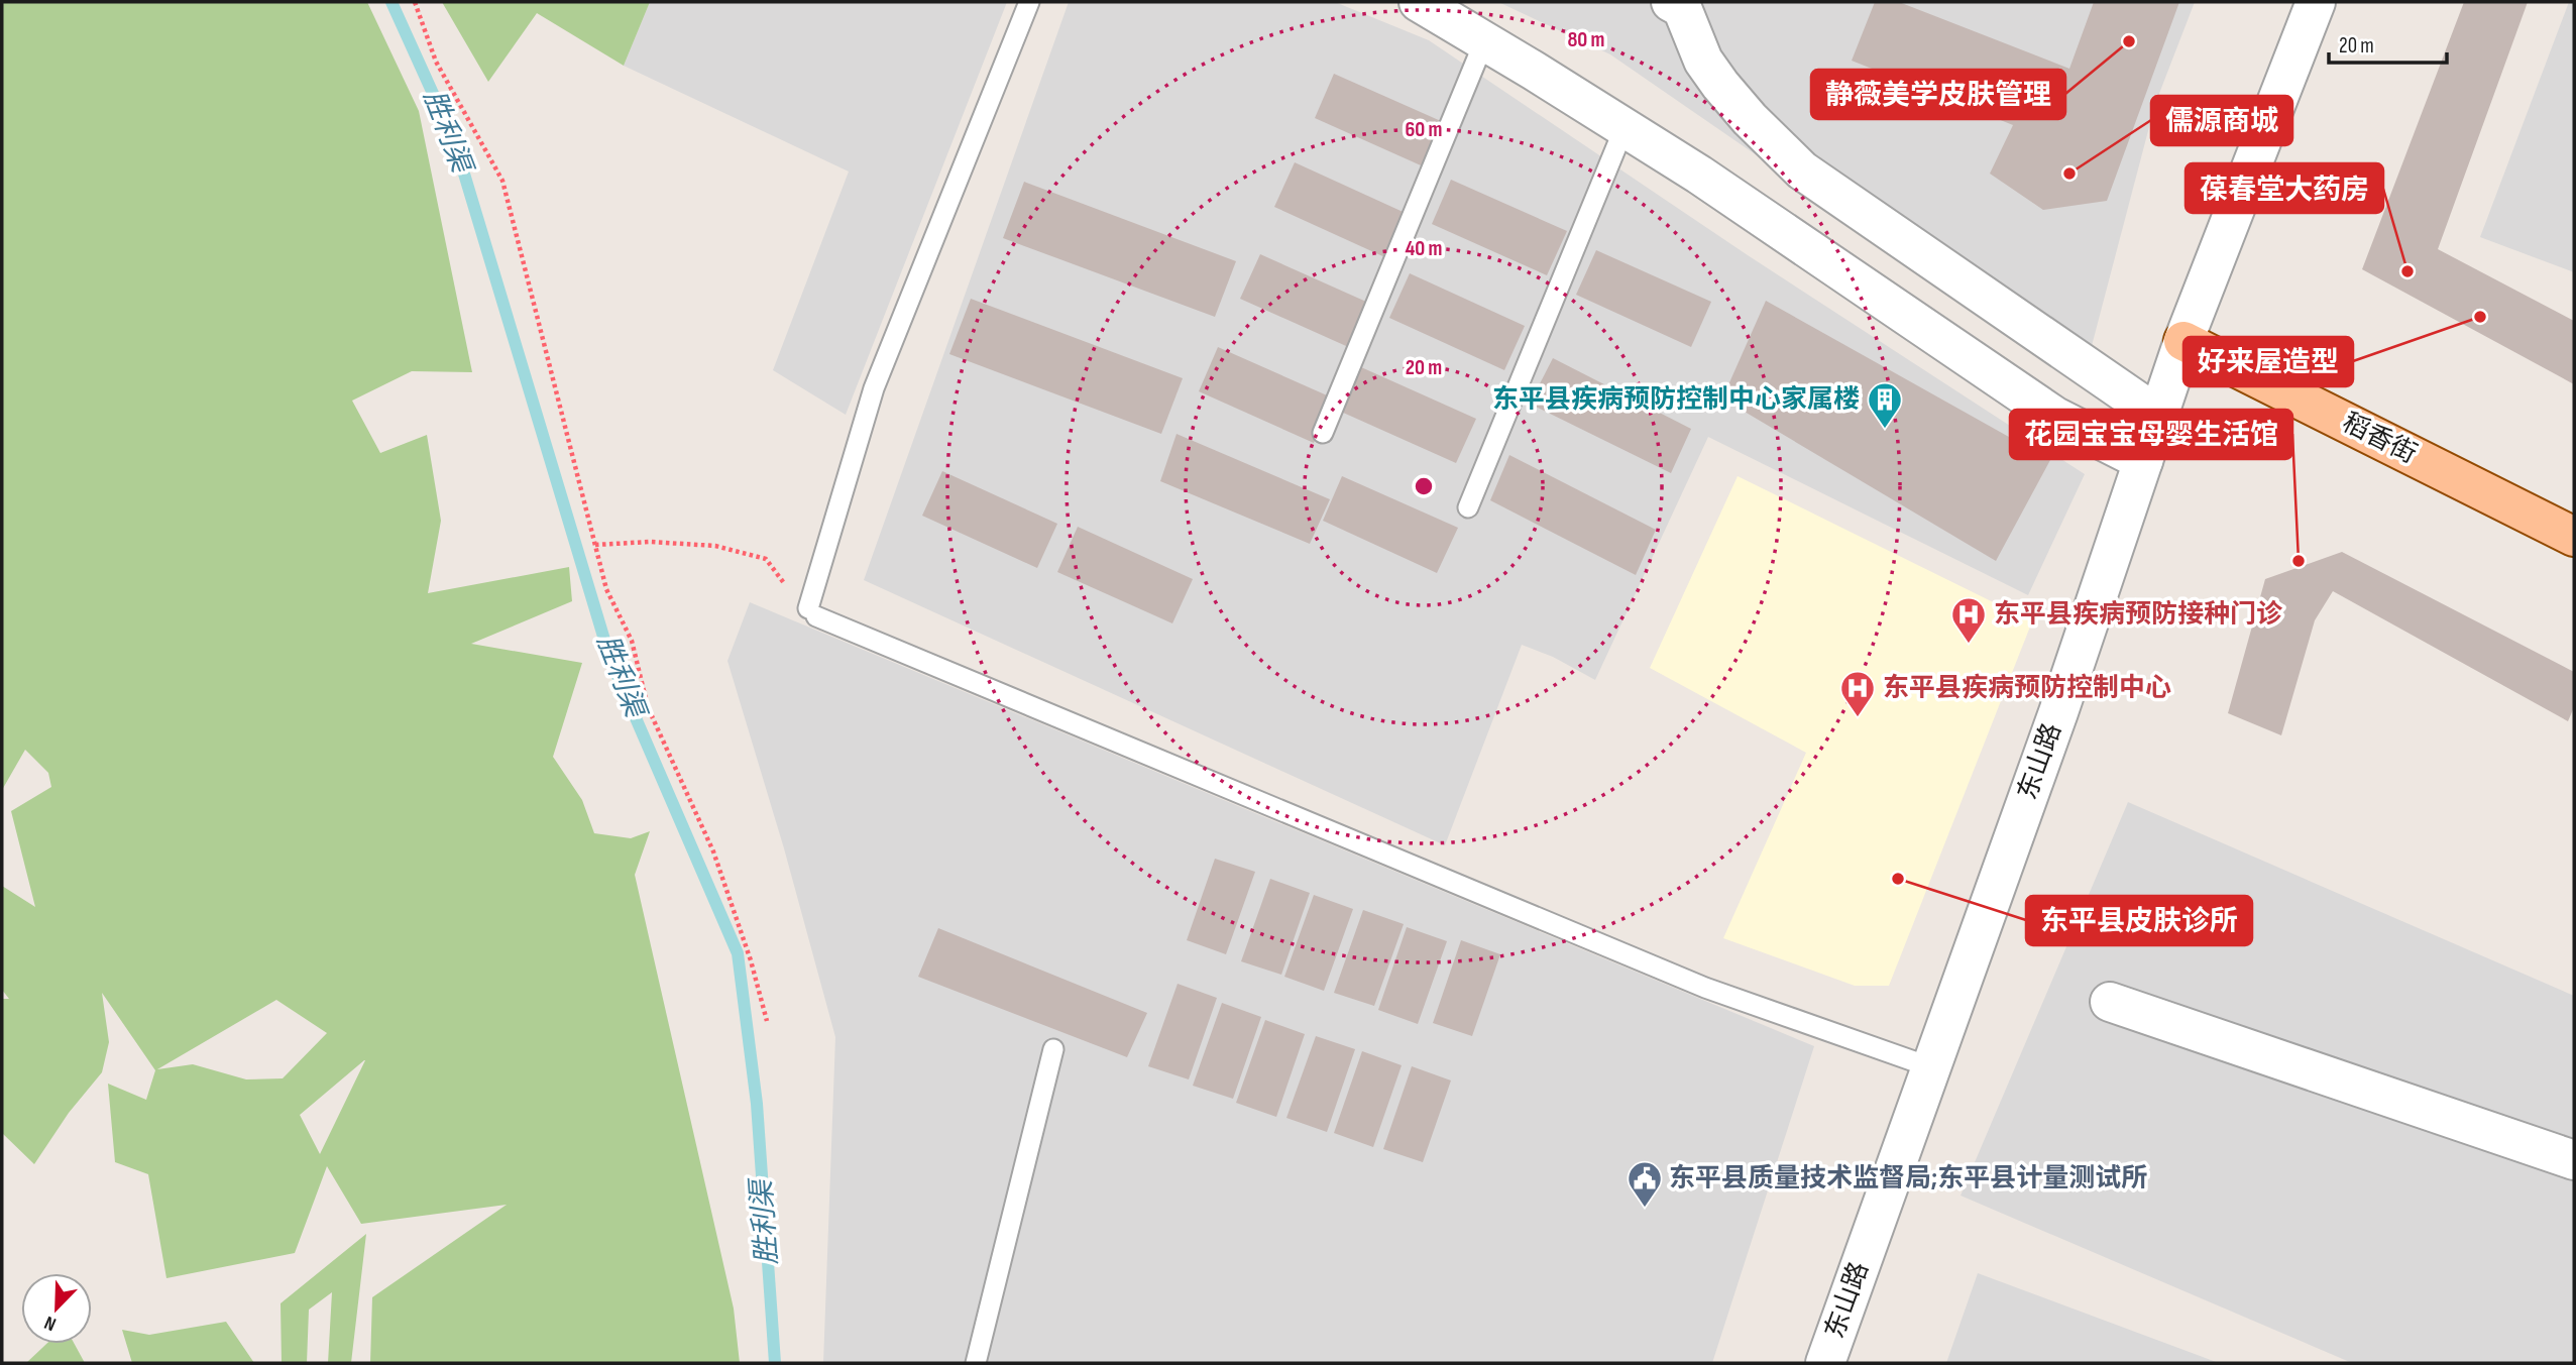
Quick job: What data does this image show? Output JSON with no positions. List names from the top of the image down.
{
  "streets": {
    "main road": ["稻香街"],
    "street": ["东山路"]
  },
  "crossings": [
    ["稻香街", "东山路"]
  ],
  "water": ["胜利渠"],
  "places": {
    "other": [
      "静薇美学皮肤管理",
      "儒源商城",
      "葆春堂大药房",
      "好来屋造型",
      "花园宝宝母婴生活馆",
      "东平县皮肤诊所"
    ],
    "building": ["东平县疾病预防控制中心家属楼"],
    "hospital": ["东平县疾病预防接种门诊", "东平县疾病预防控制中心"],
    "public building": ["东平县质量技术监督局;东平县计量测试所"]
  },
  "scale_bar": "20 m",
  "north": "bottom left",
  "rings": [
    "80 m",
    "60 m",
    "40 m",
    "20 m"
  ]
}
